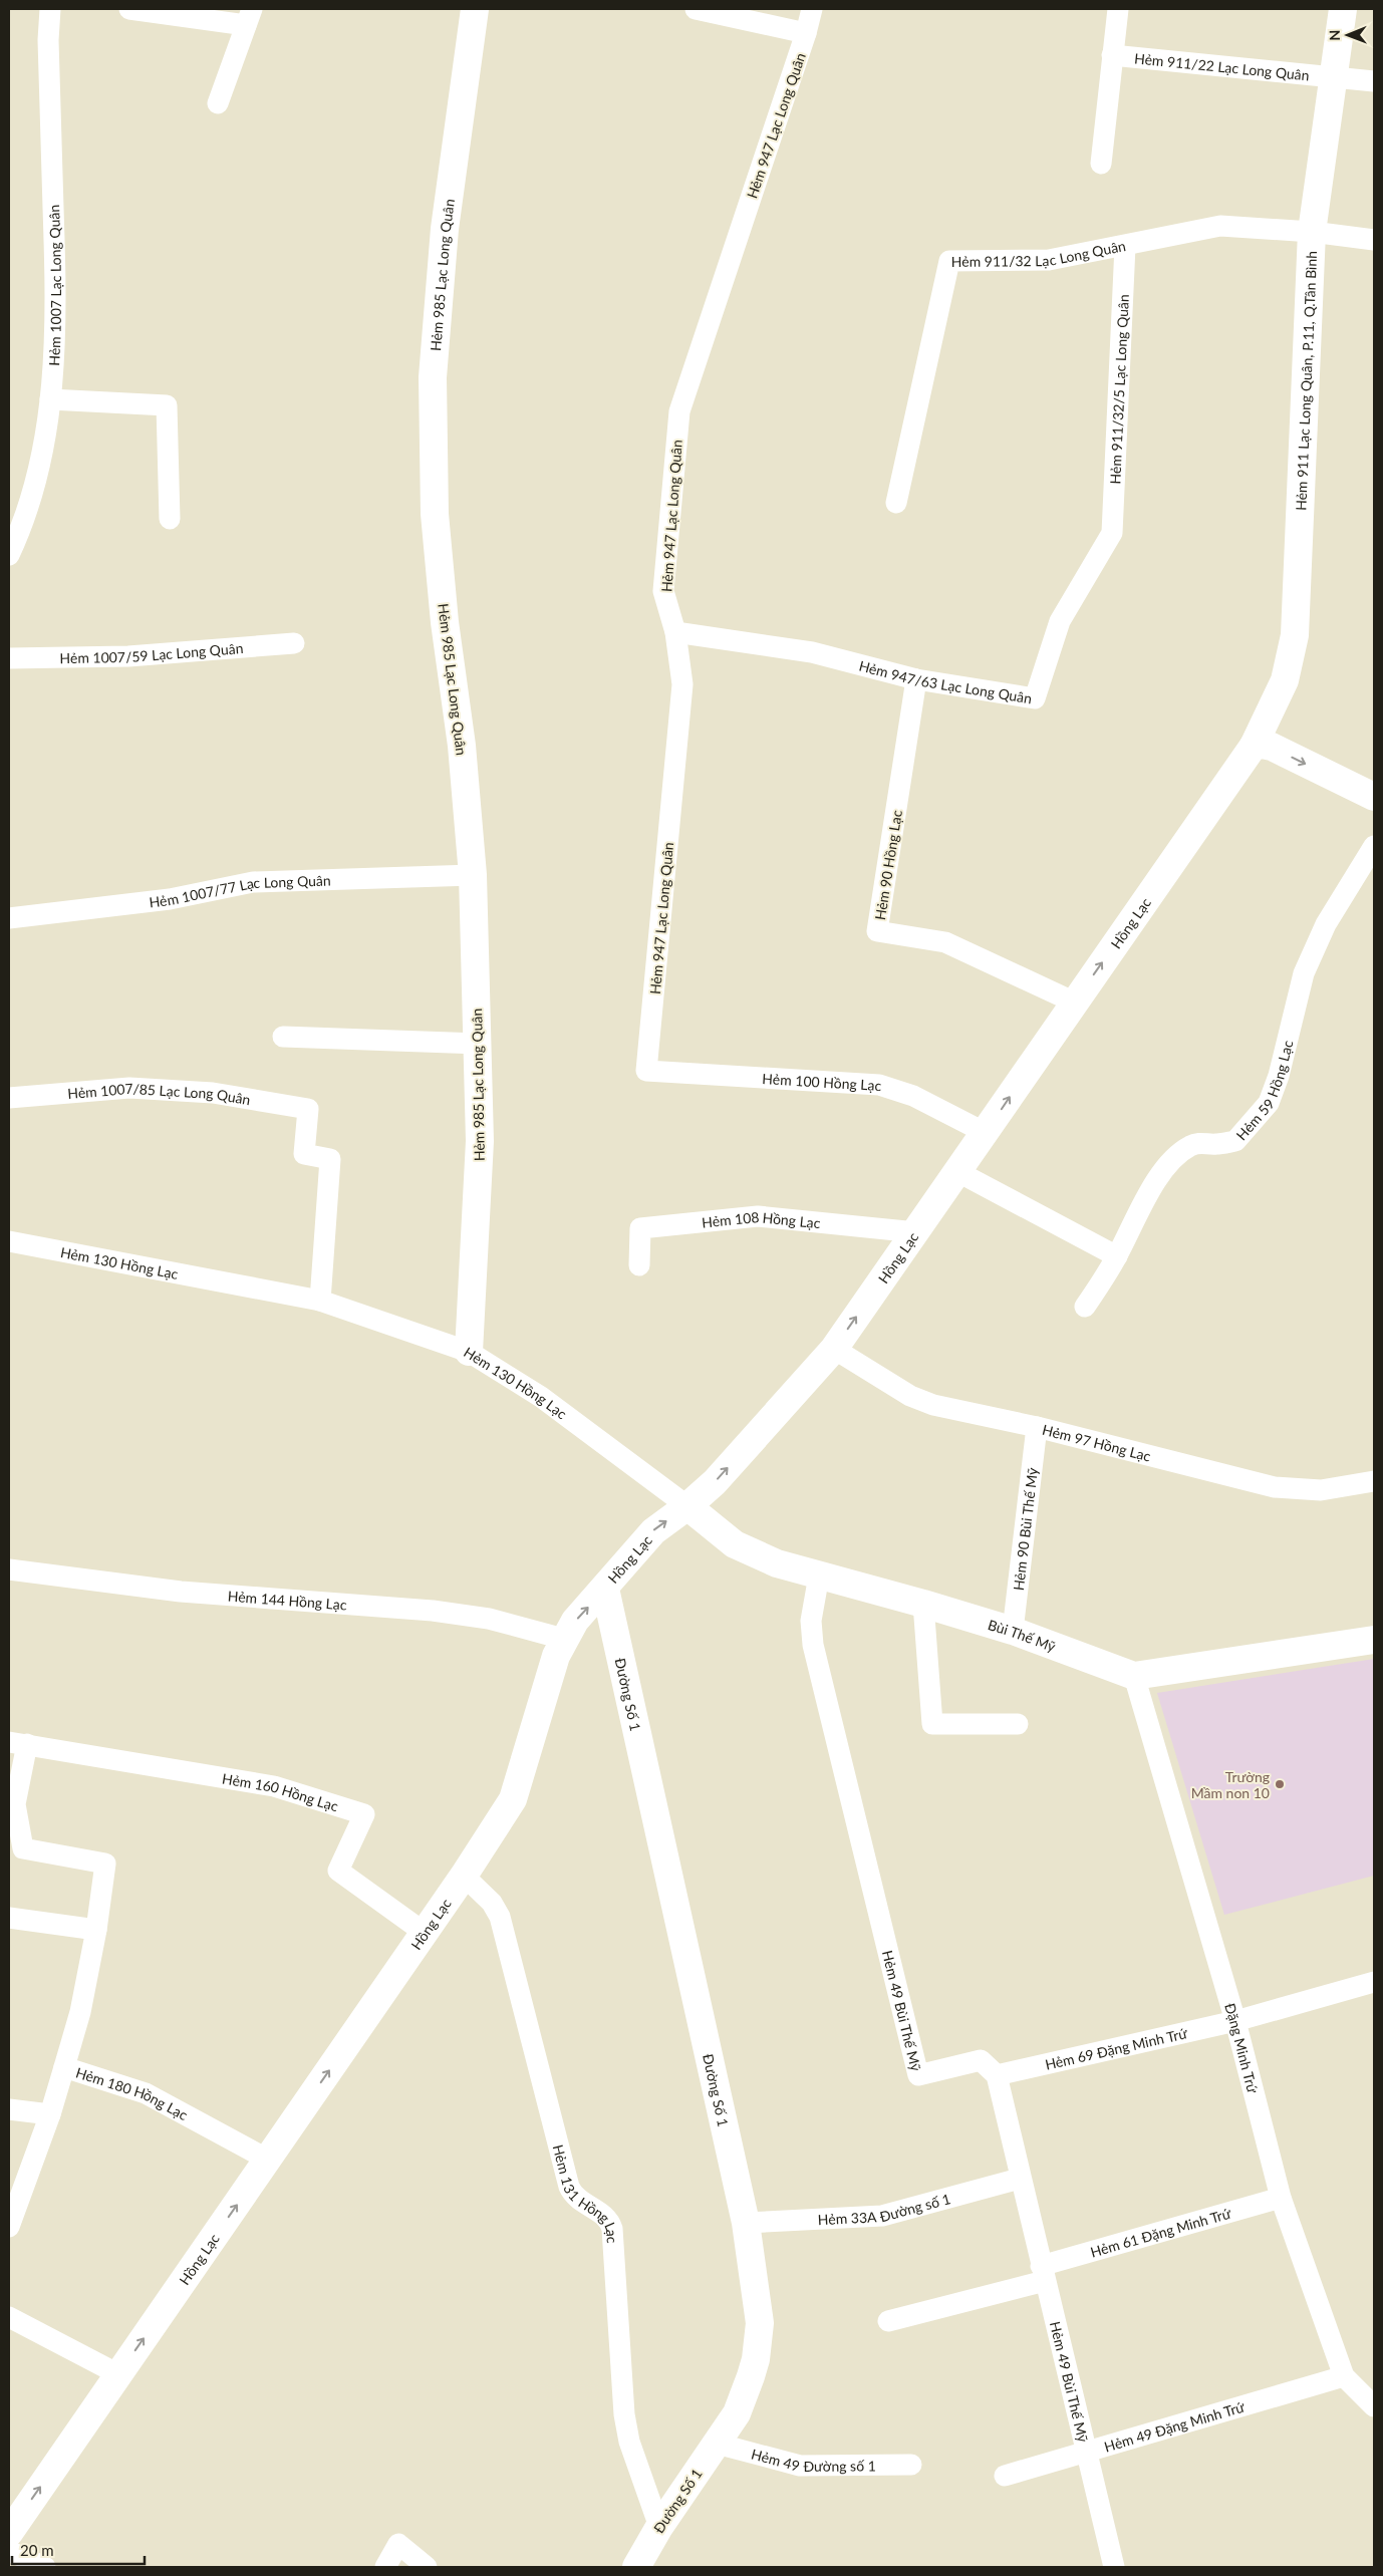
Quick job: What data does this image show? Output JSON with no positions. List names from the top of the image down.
{
  "streets": {
    "street": [
      "Hẻm 985 Lạc Long Quân",
      "Hẻm 911 Lạc Long Quân, P.11, Q.Tân Bình",
      "Hồng Lạc",
      "Bùi Thế Mỹ",
      "Đường Số 1"
    ],
    "lane": [
      "Hẻm 911/22 Lạc Long Quân",
      "Hẻm 947 Lạc Long Quân",
      "Hẻm 911/32 Lạc Long Quân",
      "Hẻm 1007 Lạc Long Quân",
      "Hẻm 911/32/5 Lạc Long Quân",
      "Hẻm 1007/59 Lạc Long Quân",
      "Hẻm 947/63 Lạc Long Quân",
      "Hẻm 90 Hồng Lạc",
      "Hẻm 1007/77 Lạc Long Quân",
      "Hẻm 100 Hồng Lạc",
      "Hẻm 59 Hồng Lạc",
      "Hẻm 1007/85 Lạc Long Quân",
      "Hẻm 108 Hồng Lạc",
      "Hẻm 130 Hồng Lạc",
      "Hẻm 97 Hồng Lạc",
      "Hẻm 90 Bùi Thế Mỹ",
      "Hẻm 144 Hồng Lạc",
      "Hẻm 160 Hồng Lạc",
      "Hẻm 49 Bùi Thế Mỹ",
      "Đặng Minh Trứ",
      "Hẻm 69 Đặng Minh Trứ",
      "Hẻm 180 Hồng Lạc",
      "Hẻm 131 Hồng Lạc",
      "Hẻm 33A Đường số 1",
      "Hẻm 61 Đặng Minh Trứ",
      "Hẻm 49 Đặng Minh Trứ",
      "Hẻm 49 Đường số 1"
    ]
  },
  "crossings": [
    ["Hẻm 911/22 Lạc Long Quân", "Hẻm 911 Lạc Long Quân, P.11, Q.Tân Bình"],
    ["Hẻm 947 Lạc Long Quân", "Hẻm 947/63 Lạc Long Quân"],
    ["Hẻm 947 Lạc Long Quân", "Hẻm 100 Hồng Lạc"],
    ["Hẻm 911/32 Lạc Long Quân", "Hẻm 911 Lạc Long Quân, P.11, Q.Tân Bình"],
    ["Hẻm 911/32 Lạc Long Quân", "Hẻm 911/32/5 Lạc Long Quân"],
    ["Hẻm 985 Lạc Long Quân", "Hẻm 1007/77 Lạc Long Quân"],
    ["Hẻm 985 Lạc Long Quân", "Hẻm 130 Hồng Lạc"],
    ["Hẻm 911 Lạc Long Quân, P.11, Q.Tân Bình", "Hồng Lạc"],
    ["Hẻm 911/32/5 Lạc Long Quân", "Hẻm 947/63 Lạc Long Quân"],
    ["Hẻm 947/63 Lạc Long Quân", "Hẻm 90 Hồng Lạc"],
    ["Hẻm 90 Hồng Lạc", "Hồng Lạc"],
    ["Hồng Lạc", "Hẻm 100 Hồng Lạc"],
    ["Hồng Lạc", "Hẻm 108 Hồng Lạc"],
    ["Hồng Lạc", "Hẻm 130 Hồng Lạc"],
    ["Hồng Lạc", "Hẻm 97 Hồng Lạc"],
    ["Hồng Lạc", "Hẻm 144 Hồng Lạc"],
    ["Hồng Lạc", "Bùi Thế Mỹ"],
    ["Hồng Lạc", "Đường Số 1"],
    ["Hồng Lạc", "Hẻm 160 Hồng Lạc"],
    ["Hồng Lạc", "Hẻm 180 Hồng Lạc"],
    ["Hồng Lạc", "Hẻm 131 Hồng Lạc"],
    ["Hẻm 1007/85 Lạc Long Quân", "Hẻm 130 Hồng Lạc"],
    ["Hẻm 130 Hồng Lạc", "Bùi Thế Mỹ"],
    ["Hẻm 97 Hồng Lạc", "Hẻm 90 Bùi Thế Mỹ"],
    ["Hẻm 90 Bùi Thế Mỹ", "Bùi Thế Mỹ"],
    ["Bùi Thế Mỹ", "Hẻm 49 Bùi Thế Mỹ"],
    ["Bùi Thế Mỹ", "Đặng Minh Trứ"],
    ["Đường Số 1", "Hẻm 131 Hồng Lạc"],
    ["Đường Số 1", "Hẻm 33A Đường số 1"],
    ["Đường Số 1", "Hẻm 49 Đường số 1"],
    ["Hẻm 160 Hồng Lạc", "Hẻm 180 Hồng Lạc"],
    ["Hẻm 49 Bùi Thế Mỹ", "Hẻm 69 Đặng Minh Trứ"],
    ["Hẻm 49 Bùi Thế Mỹ", "Hẻm 33A Đường số 1"],
    ["Hẻm 49 Bùi Thế Mỹ", "Hẻm 61 Đặng Minh Trứ"],
    ["Hẻm 49 Bùi Thế Mỹ", "Hẻm 49 Đặng Minh Trứ"],
    ["Đặng Minh Trứ", "Hẻm 69 Đặng Minh Trứ"],
    ["Đặng Minh Trứ", "Hẻm 61 Đặng Minh Trứ"],
    ["Đặng Minh Trứ", "Hẻm 49 Đặng Minh Trứ"]
  ],
  "one_way": ["Hồng Lạc"],
  "places": ["Trường Mầm non 10"],
  "scale_bar": "20 m",
  "north": "left"
}
